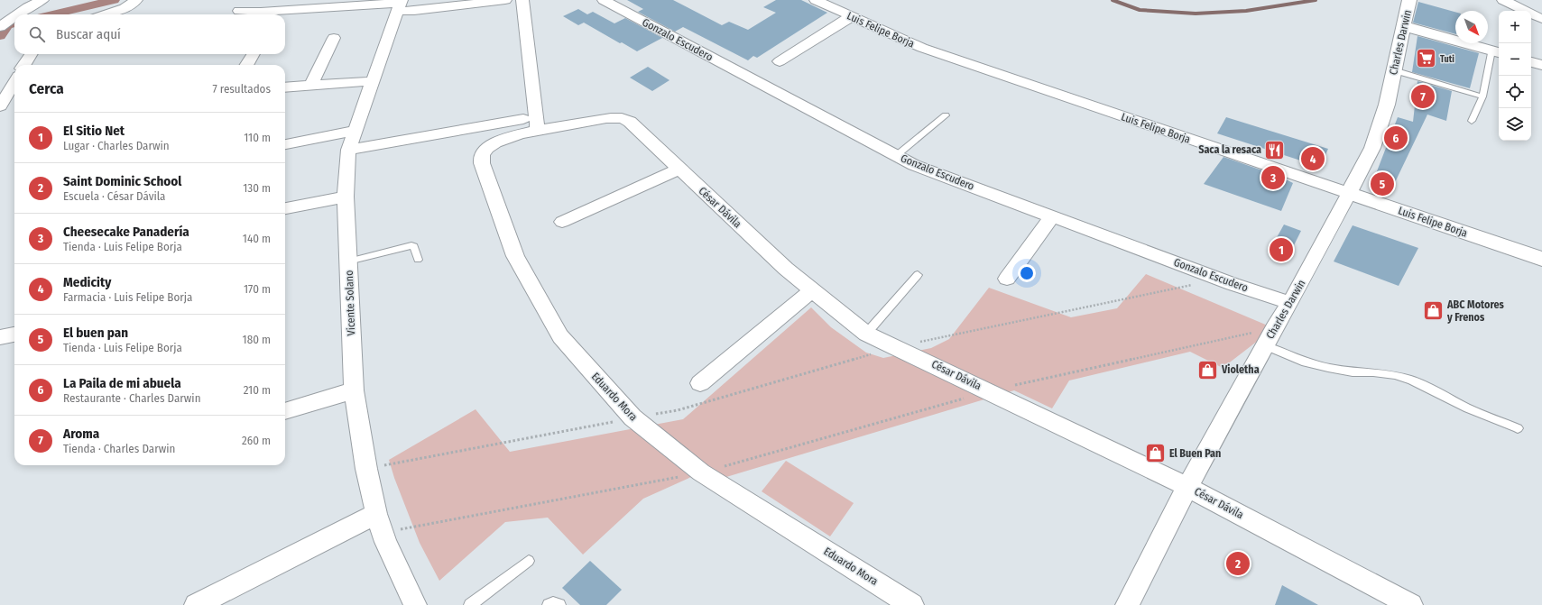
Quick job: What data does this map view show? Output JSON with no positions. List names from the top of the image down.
{
  "streets": {
    "street": [
      "Luis Felipe Borja",
      "Gonzalo Escudero",
      "Charles Darwin",
      "César Dávila",
      "Vicente Solano",
      "Eduardo Mora"
    ]
  },
  "crossings": [
    ["Luis Felipe Borja", "Charles Darwin"],
    ["Gonzalo Escudero", "Charles Darwin"],
    ["Charles Darwin", "César Dávila"],
    ["César Dávila", "Eduardo Mora"]
  ],
  "places": {
    "supermarket": ["Tuti"],
    "restaurant": ["Saca la resaca"],
    "shop": ["ABC Motores y Frenos", "Violetha", "El Buen Pan"]
  },
  "north": "bottom right",
  "page": {
    "map_buttons": ["+", "−"],
    "search": "Buscar aquí",
    "heading": ["Cerca", "7 resultados"],
    "pins": [
      "7",
      "6",
      "4",
      "3",
      "5",
      "1",
      "2"
    ],
    "list": [
      {
        "mark": "1",
        "name": "El Sitio Net",
        "note": "Lugar · Charles Darwin",
        "value": "110 m"
      },
      {
        "mark": "2",
        "name": "Saint Dominic School",
        "note": "Escuela · César Dávila",
        "value": "130 m"
      },
      {
        "mark": "3",
        "name": "Cheesecake Panadería",
        "note": "Tienda · Luis Felipe Borja",
        "value": "140 m"
      },
      {
        "mark": "4",
        "name": "Medicity",
        "note": "Farmacia · Luis Felipe Borja",
        "value": "170 m"
      },
      {
        "mark": "5",
        "name": "El buen pan",
        "note": "Tienda · Luis Felipe Borja",
        "value": "180 m"
      },
      {
        "mark": "6",
        "name": "La Paila de mi abuela",
        "note": "Restaurante · Charles Darwin",
        "value": "210 m"
      },
      {
        "mark": "7",
        "name": "Aroma",
        "note": "Tienda · Charles Darwin",
        "value": "260 m"
      }
    ]
  }
}
